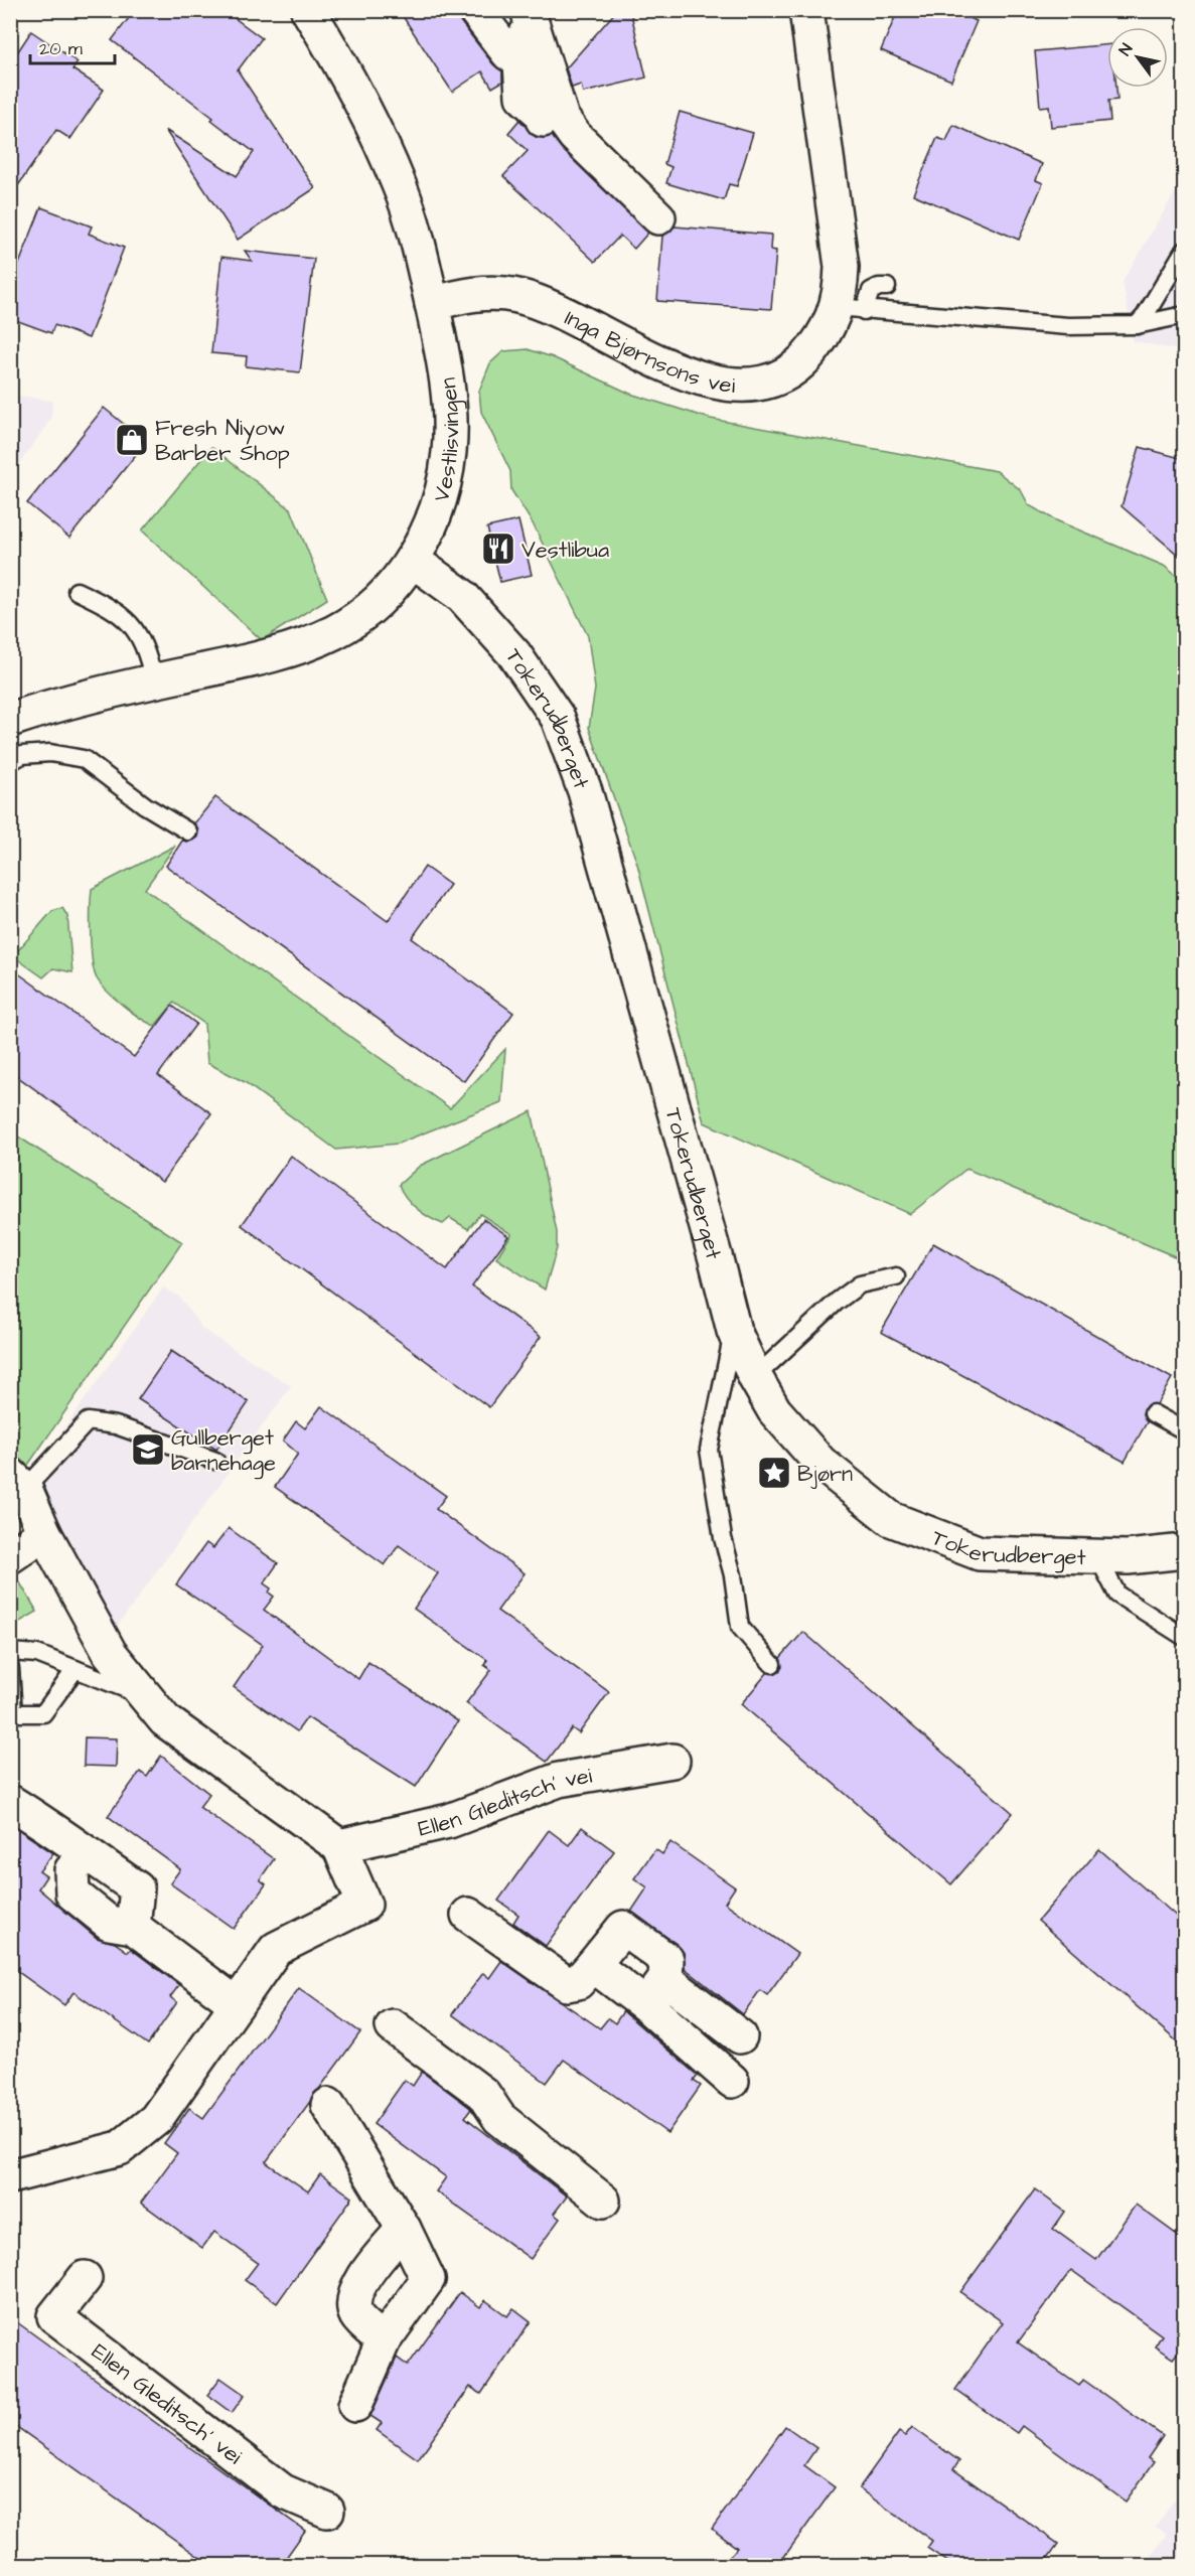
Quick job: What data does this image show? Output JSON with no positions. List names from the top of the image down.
{
  "streets": {
    "street": [
      "Inga Bjørnsons vei",
      "Vestlisvingen",
      "Tokerudberget",
      "Ellen Gleditsch’ vei"
    ]
  },
  "crossings": [
    ["Inga Bjørnsons vei", "Vestlisvingen"],
    ["Vestlisvingen", "Tokerudberget"]
  ],
  "places": {
    "shop": ["Fresh Niyow Barber Shop"],
    "restaurant": ["Vestlibua"],
    "school or university": ["Gullberget barnehage"],
    "place": ["Bjørn"]
  },
  "scale_bar": "20 m",
  "north": "top left"
}
